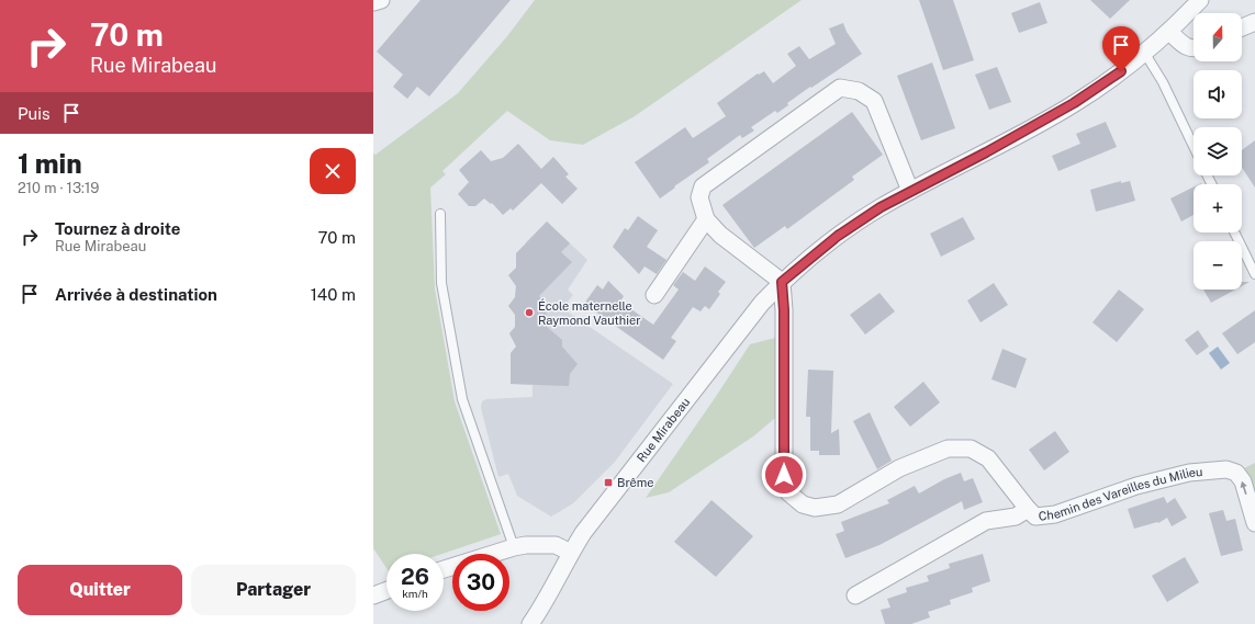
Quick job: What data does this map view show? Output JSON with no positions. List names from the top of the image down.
{
  "streets": {
    "street": ["Rue Mirabeau", "Chemin des Vareilles du Milieu"]
  },
  "crossings": [
    ["Rue Mirabeau", "Chemin des Vareilles du Milieu"]
  ],
  "places": {
    "other": ["École maternelle Raymond Vauthier"],
    "transit": ["Brême"]
  },
  "north": "top",
  "page": {
    "turn": ["70 m", "Rue Mirabeau"],
    "map_buttons": ["+", "−"],
    "then": "Puis",
    "heading": ["1 min", "210 m · 13:19"],
    "list": [
      {
        "name": "Tournez à droite",
        "note": "Rue Mirabeau",
        "value": "70 m"
      },
      {
        "name": "Arrivée à destination",
        "value": "140 m"
      }
    ],
    "speed": "26 km/h",
    "limit": "30",
    "buttons": ["Quitter", "Partager"]
  }
}
